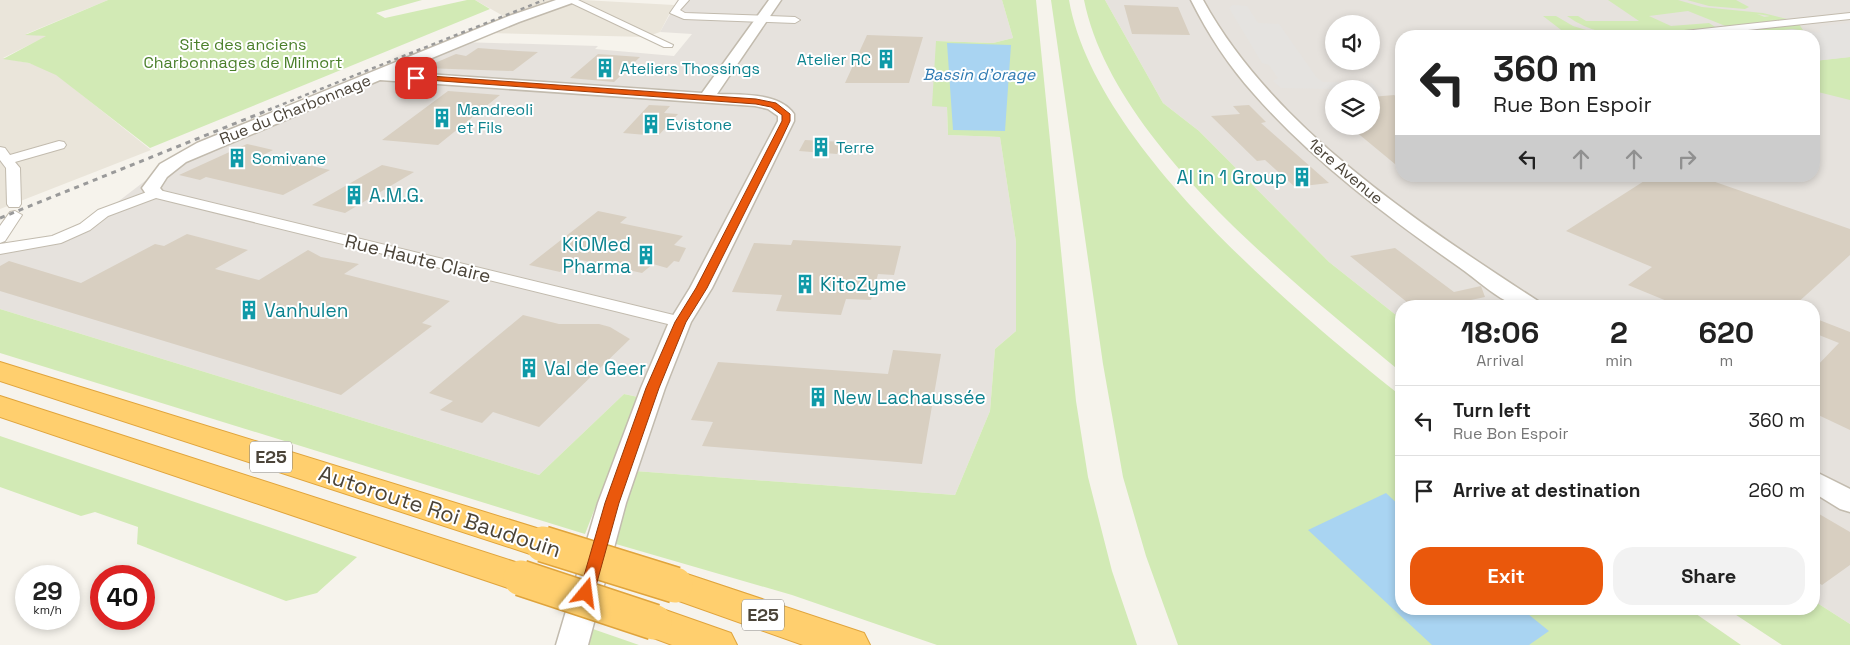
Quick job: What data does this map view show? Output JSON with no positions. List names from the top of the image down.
{
  "streets": {
    "highway": ["E25", "Autoroute Roi Baudouin"],
    "street": ["Rue du Charbonnage", "1ère Avenue", "Rue Haute Claire"]
  },
  "crossings": [
    ["Rue du Charbonnage", "Rue Haute Claire"]
  ],
  "water": ["Bassin d'orage"],
  "parks": ["Site des anciens Charbonnages de Milmort"],
  "places": {
    "building": [
      "Atelier RC",
      "Ateliers Thossings",
      "Mandreoli et Fils",
      "Evistone",
      "Terre",
      "Somivane",
      "Al in 1 Group",
      "A.M.G.",
      "KiOMed Pharma",
      "KitoZyme",
      "Vanhulen",
      "Val de Geer",
      "New Lachaussée"
    ]
  },
  "page": {
    "turn": ["360 m", "Rue Bon Espoir"],
    "eta": [
      "18:06",
      "Arrival",
      "2",
      "min",
      "620",
      "m"
    ],
    "list": [
      {
        "name": "Turn left",
        "note": "Rue Bon Espoir",
        "value": "360 m"
      },
      {
        "name": "Arrive at destination",
        "value": "260 m"
      }
    ],
    "buttons": ["Exit", "Share"],
    "speed": "29 km/h",
    "limit": "40"
  }
}
